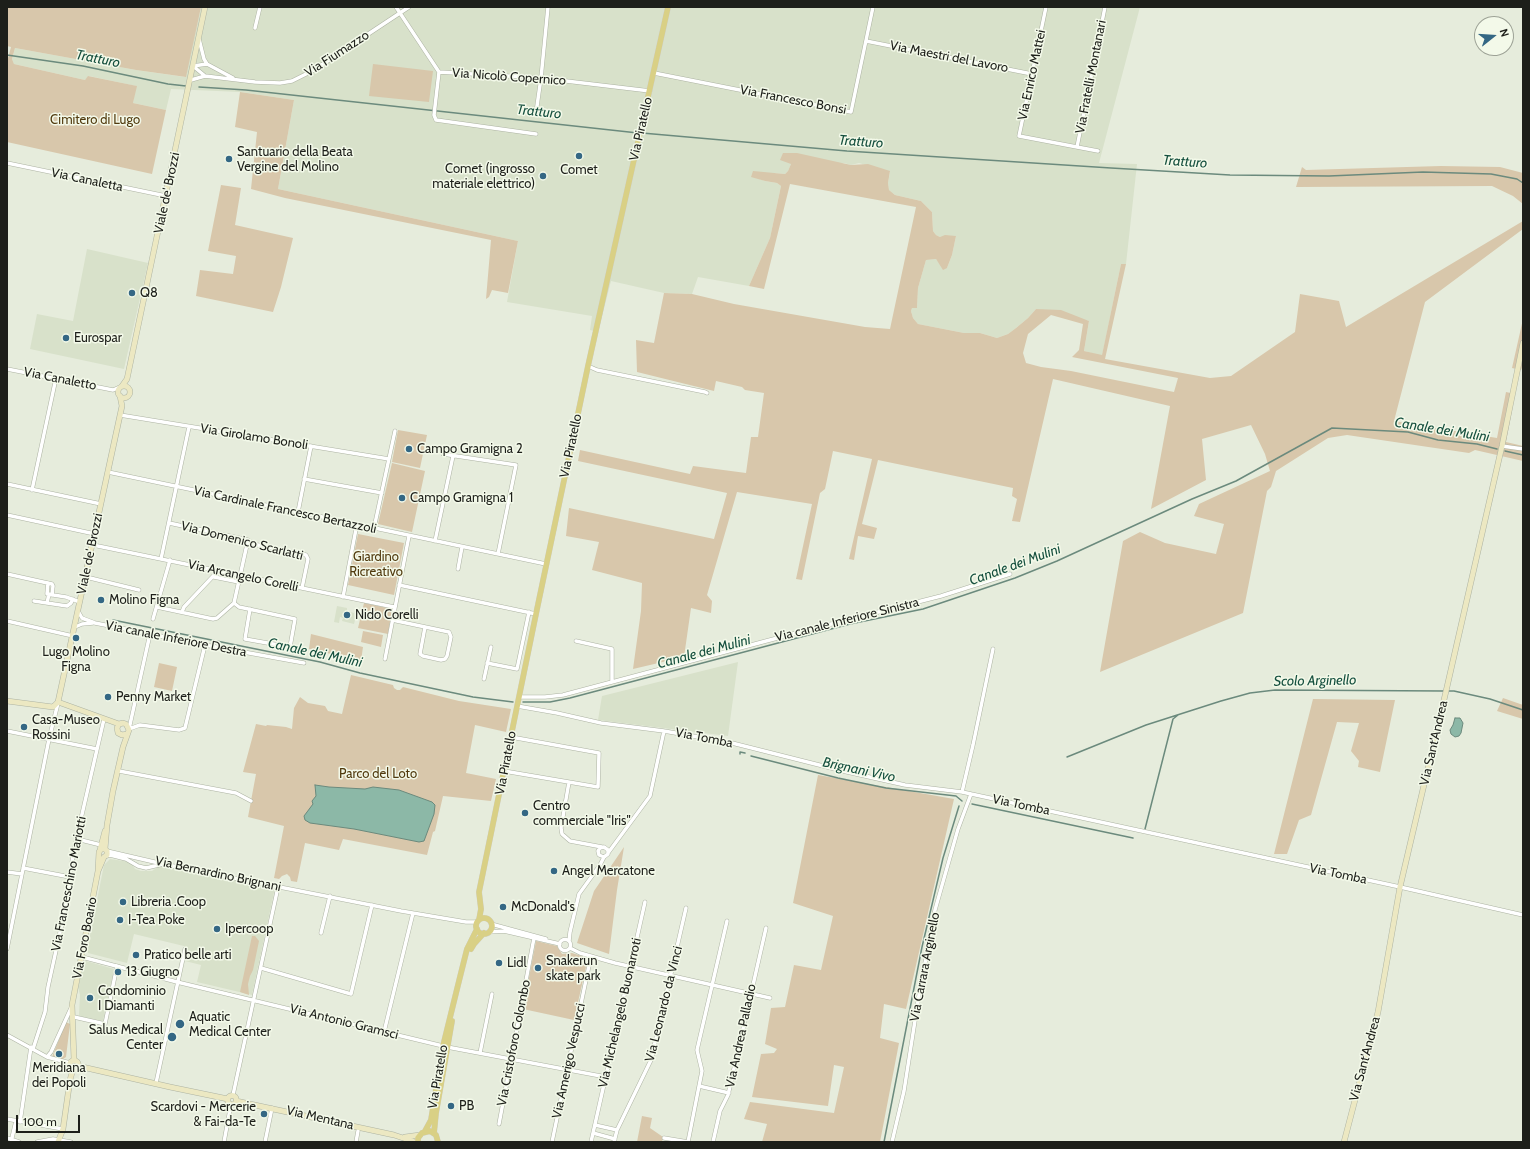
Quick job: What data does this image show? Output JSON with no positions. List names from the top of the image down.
{
  "streets": {
    "main road": ["Via Piratello"],
    "street": [
      "Via Fiumazzo",
      "Via Maestri del Lavoro",
      "Via Enrico Mattei",
      "Via Nicolò Copernico",
      "Via Fratelli Montanari",
      "Via Francesco Bonsi",
      "Via Canaletta",
      "Viale de' Brozzi",
      "Via Canaletto",
      "Via Girolamo Bonoli",
      "Via Cardinale Francesco Bertazzoli",
      "Via Domenico Scarlatti",
      "Via Arcangelo Corelli",
      "Via canale Inferiore Sinistra",
      "Via canale Inferiore Destra",
      "Via Tomba",
      "Via Sant'Andrea",
      "Via Bernardino Brignani",
      "Via Franceschino Mariotti",
      "Via Foro Boario",
      "Via Carrara Arginello",
      "Via Leonardo da Vinci",
      "Via Michelangelo Buonarroti",
      "Via Antonio Gramsci",
      "Via Andrea Palladio",
      "Via Cristoforo Colombo",
      "Via Amerigo Vespucci",
      "Via Mentana"
    ]
  },
  "crossings": [
    ["Via Fiumazzo", "Via Nicolò Copernico"],
    ["Via Fiumazzo", "Viale de' Brozzi"],
    ["Via Maestri del Lavoro", "Via Enrico Mattei"],
    ["Via Maestri del Lavoro", "Via Francesco Bonsi"],
    ["Via Enrico Mattei", "Via Fratelli Montanari"],
    ["Via Nicolò Copernico", "Via Piratello"],
    ["Via Francesco Bonsi", "Via Piratello"],
    ["Via Piratello", "Via Cardinale Francesco Bertazzoli"],
    ["Via Piratello", "Via canale Inferiore Sinistra"],
    ["Via Piratello", "Via Tomba"],
    ["Via Piratello", "Via Bernardino Brignani"],
    ["Via Piratello", "Via Antonio Gramsci"],
    ["Via Piratello", "Via Mentana"],
    ["Via Canaletta", "Viale de' Brozzi"],
    ["Viale de' Brozzi", "Via Canaletto"],
    ["Viale de' Brozzi", "Via Girolamo Bonoli"],
    ["Viale de' Brozzi", "Via Cardinale Francesco Bertazzoli"],
    ["Viale de' Brozzi", "Via Arcangelo Corelli"],
    ["Viale de' Brozzi", "Via canale Inferiore Destra"],
    ["Via Domenico Scarlatti", "Via Arcangelo Corelli"],
    ["Via Tomba", "Via Sant'Andrea"],
    ["Via Tomba", "Via Carrara Arginello"],
    ["Via Bernardino Brignani", "Via Franceschino Mariotti"],
    ["Via Bernardino Brignani", "Via Foro Boario"],
    ["Via Foro Boario", "Via Antonio Gramsci"],
    ["Via Michelangelo Buonarroti", "Via Antonio Gramsci"],
    ["Via Antonio Gramsci", "Via Cristoforo Colombo"],
    ["Via Antonio Gramsci", "Via Amerigo Vespucci"]
  ],
  "water": [
    "Tratturo",
    "Canale dei Mulini",
    "Scolo Arginello",
    "Brignani Vivo"
  ],
  "parks": ["Cimitero di Lugo", "Giardino Ricreativo", "Parco del Loto"],
  "places": [
    "Comet",
    "Santuario della Beata Vergine del Molino",
    "Comet (ingrosso materiale elettrico)",
    "Q8",
    "Eurospar",
    "Campo Gramigna 2",
    "Campo Gramigna 1",
    "Molino Figna",
    "Nido Corelli",
    "Lugo Molino Figna",
    "Penny Market",
    "Casa-Museo Rossini",
    "Centro commerciale \"Iris\"",
    "Angel Mercatone",
    "Libreria .Coop",
    "McDonald's",
    "I-Tea Poke",
    "Ipercoop",
    "Pratico belle arti",
    "Lidl",
    "Snakerun skate park",
    "13 Giugno",
    "Condominio I Diamanti",
    "Aquatic Medical Center",
    "Salus Medical Center",
    "Meridiana dei Popoli",
    "PB",
    "Scardovi - Mercerie & Fai-da-Te"
  ],
  "scale_bar": "100 m",
  "north": "right"
}
